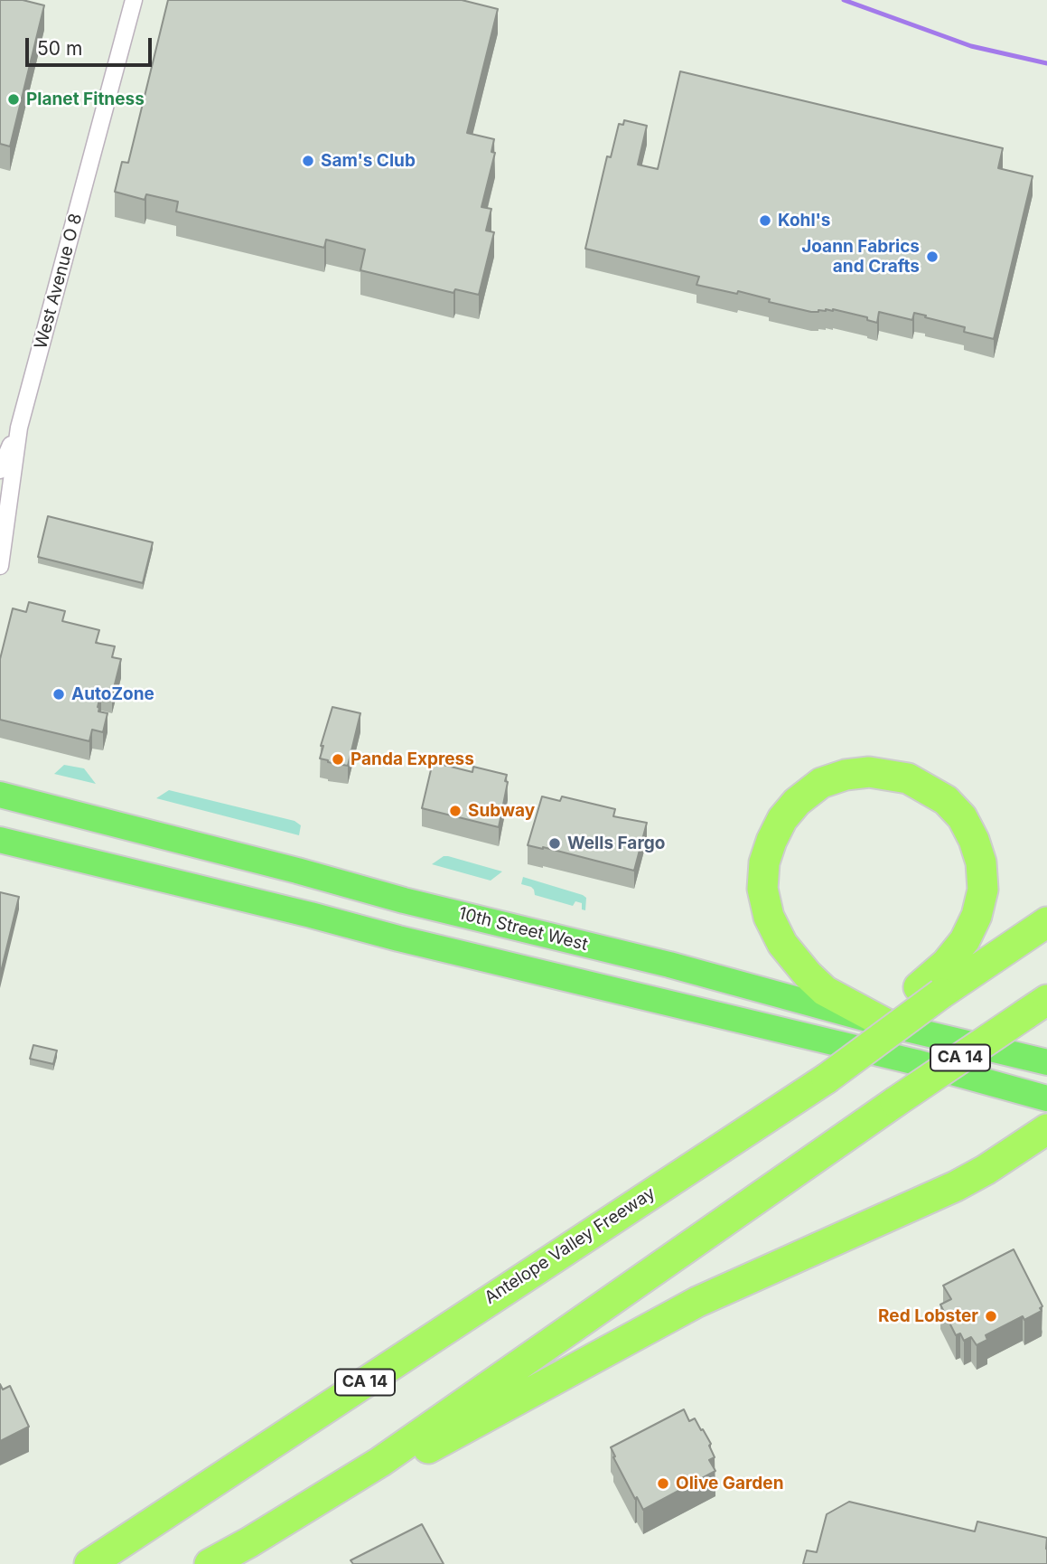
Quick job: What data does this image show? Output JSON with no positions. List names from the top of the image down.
{
  "streets": {
    "highway": ["CA 14", "Antelope Valley Freeway"],
    "main road": ["10th Street West"],
    "street": ["West Avenue O 8"]
  },
  "places": [
    "Planet Fitness",
    "Sam's Club",
    "Kohl's",
    "Joann Fabrics and Crafts",
    "AutoZone",
    "Panda Express",
    "Subway",
    "Wells Fargo",
    "Red Lobster",
    "Olive Garden"
  ],
  "scale_bar": "50 m"
}
